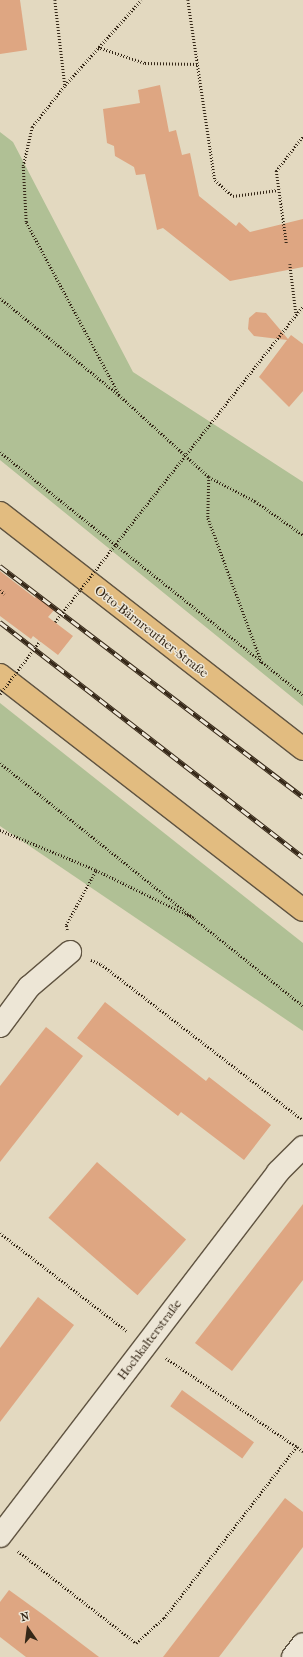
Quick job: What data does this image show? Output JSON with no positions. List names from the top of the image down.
{
  "streets": {
    "main road": ["Otto-Bärnreuther-Straße"],
    "street": ["Hochkalterstraße"]
  },
  "north": "top"
}
